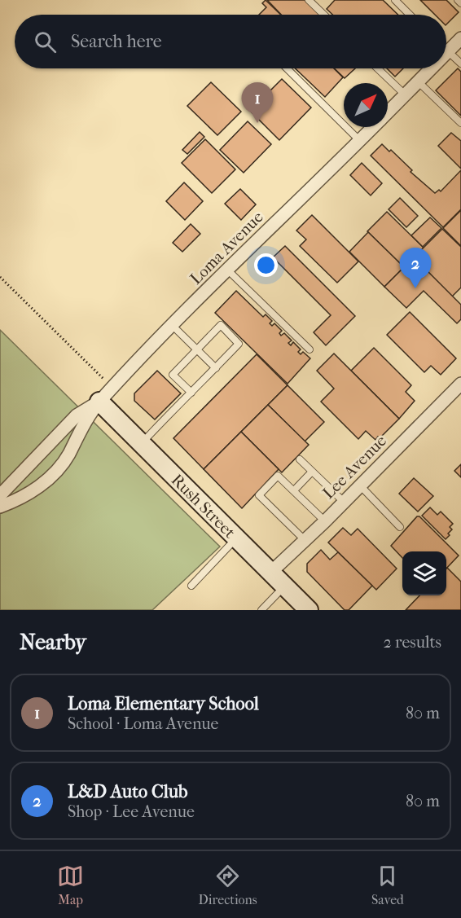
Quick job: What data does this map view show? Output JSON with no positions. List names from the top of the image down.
{
  "streets": {
    "street": ["Loma Avenue", "Lee Avenue", "Rush Street"]
  },
  "crossings": [
    ["Loma Avenue", "Rush Street"],
    ["Lee Avenue", "Rush Street"]
  ],
  "north": "top right",
  "page": {
    "search": "Search here",
    "pins": ["1", "2"],
    "heading": ["Nearby", "2 results"],
    "list": [
      {
        "mark": "1",
        "name": "Loma Elementary School",
        "note": "School · Loma Avenue",
        "value": "80 m"
      },
      {
        "mark": "2",
        "name": "L&D Auto Club",
        "note": "Shop · Lee Avenue",
        "value": "80 m"
      }
    ],
    "nav": ["Map", "Directions", "Saved"]
  }
}
